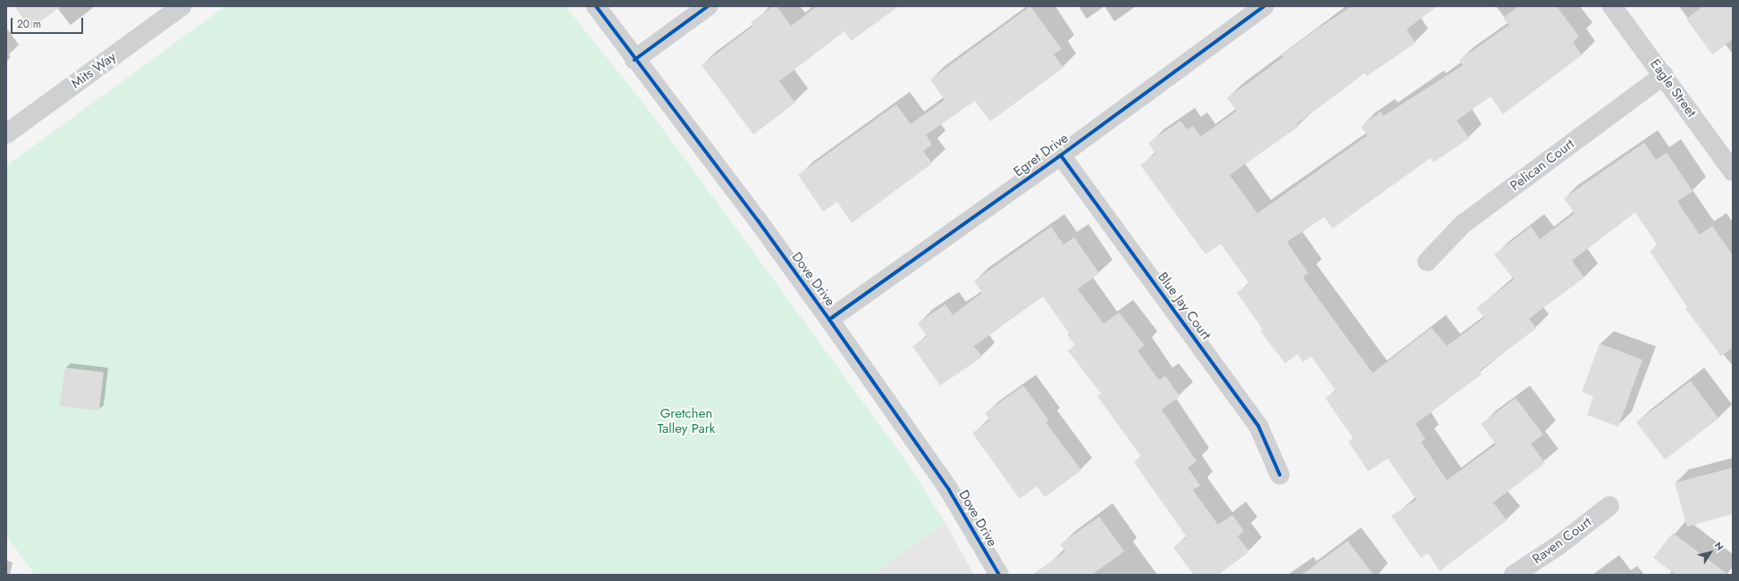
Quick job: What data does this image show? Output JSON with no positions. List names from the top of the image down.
{
  "streets": {
    "street": [
      "Mits Way",
      "Eagle Street",
      "Egret Drive",
      "Pelican Court",
      "Dove Drive",
      "Blue Jay Court",
      "Raven Court"
    ]
  },
  "crossings": [
    ["Eagle Street", "Pelican Court"],
    ["Egret Drive", "Dove Drive"],
    ["Egret Drive", "Blue Jay Court"]
  ],
  "parks": ["Gretchen Talley Park"],
  "scale_bar": "20 m",
  "north": "top right"
}
